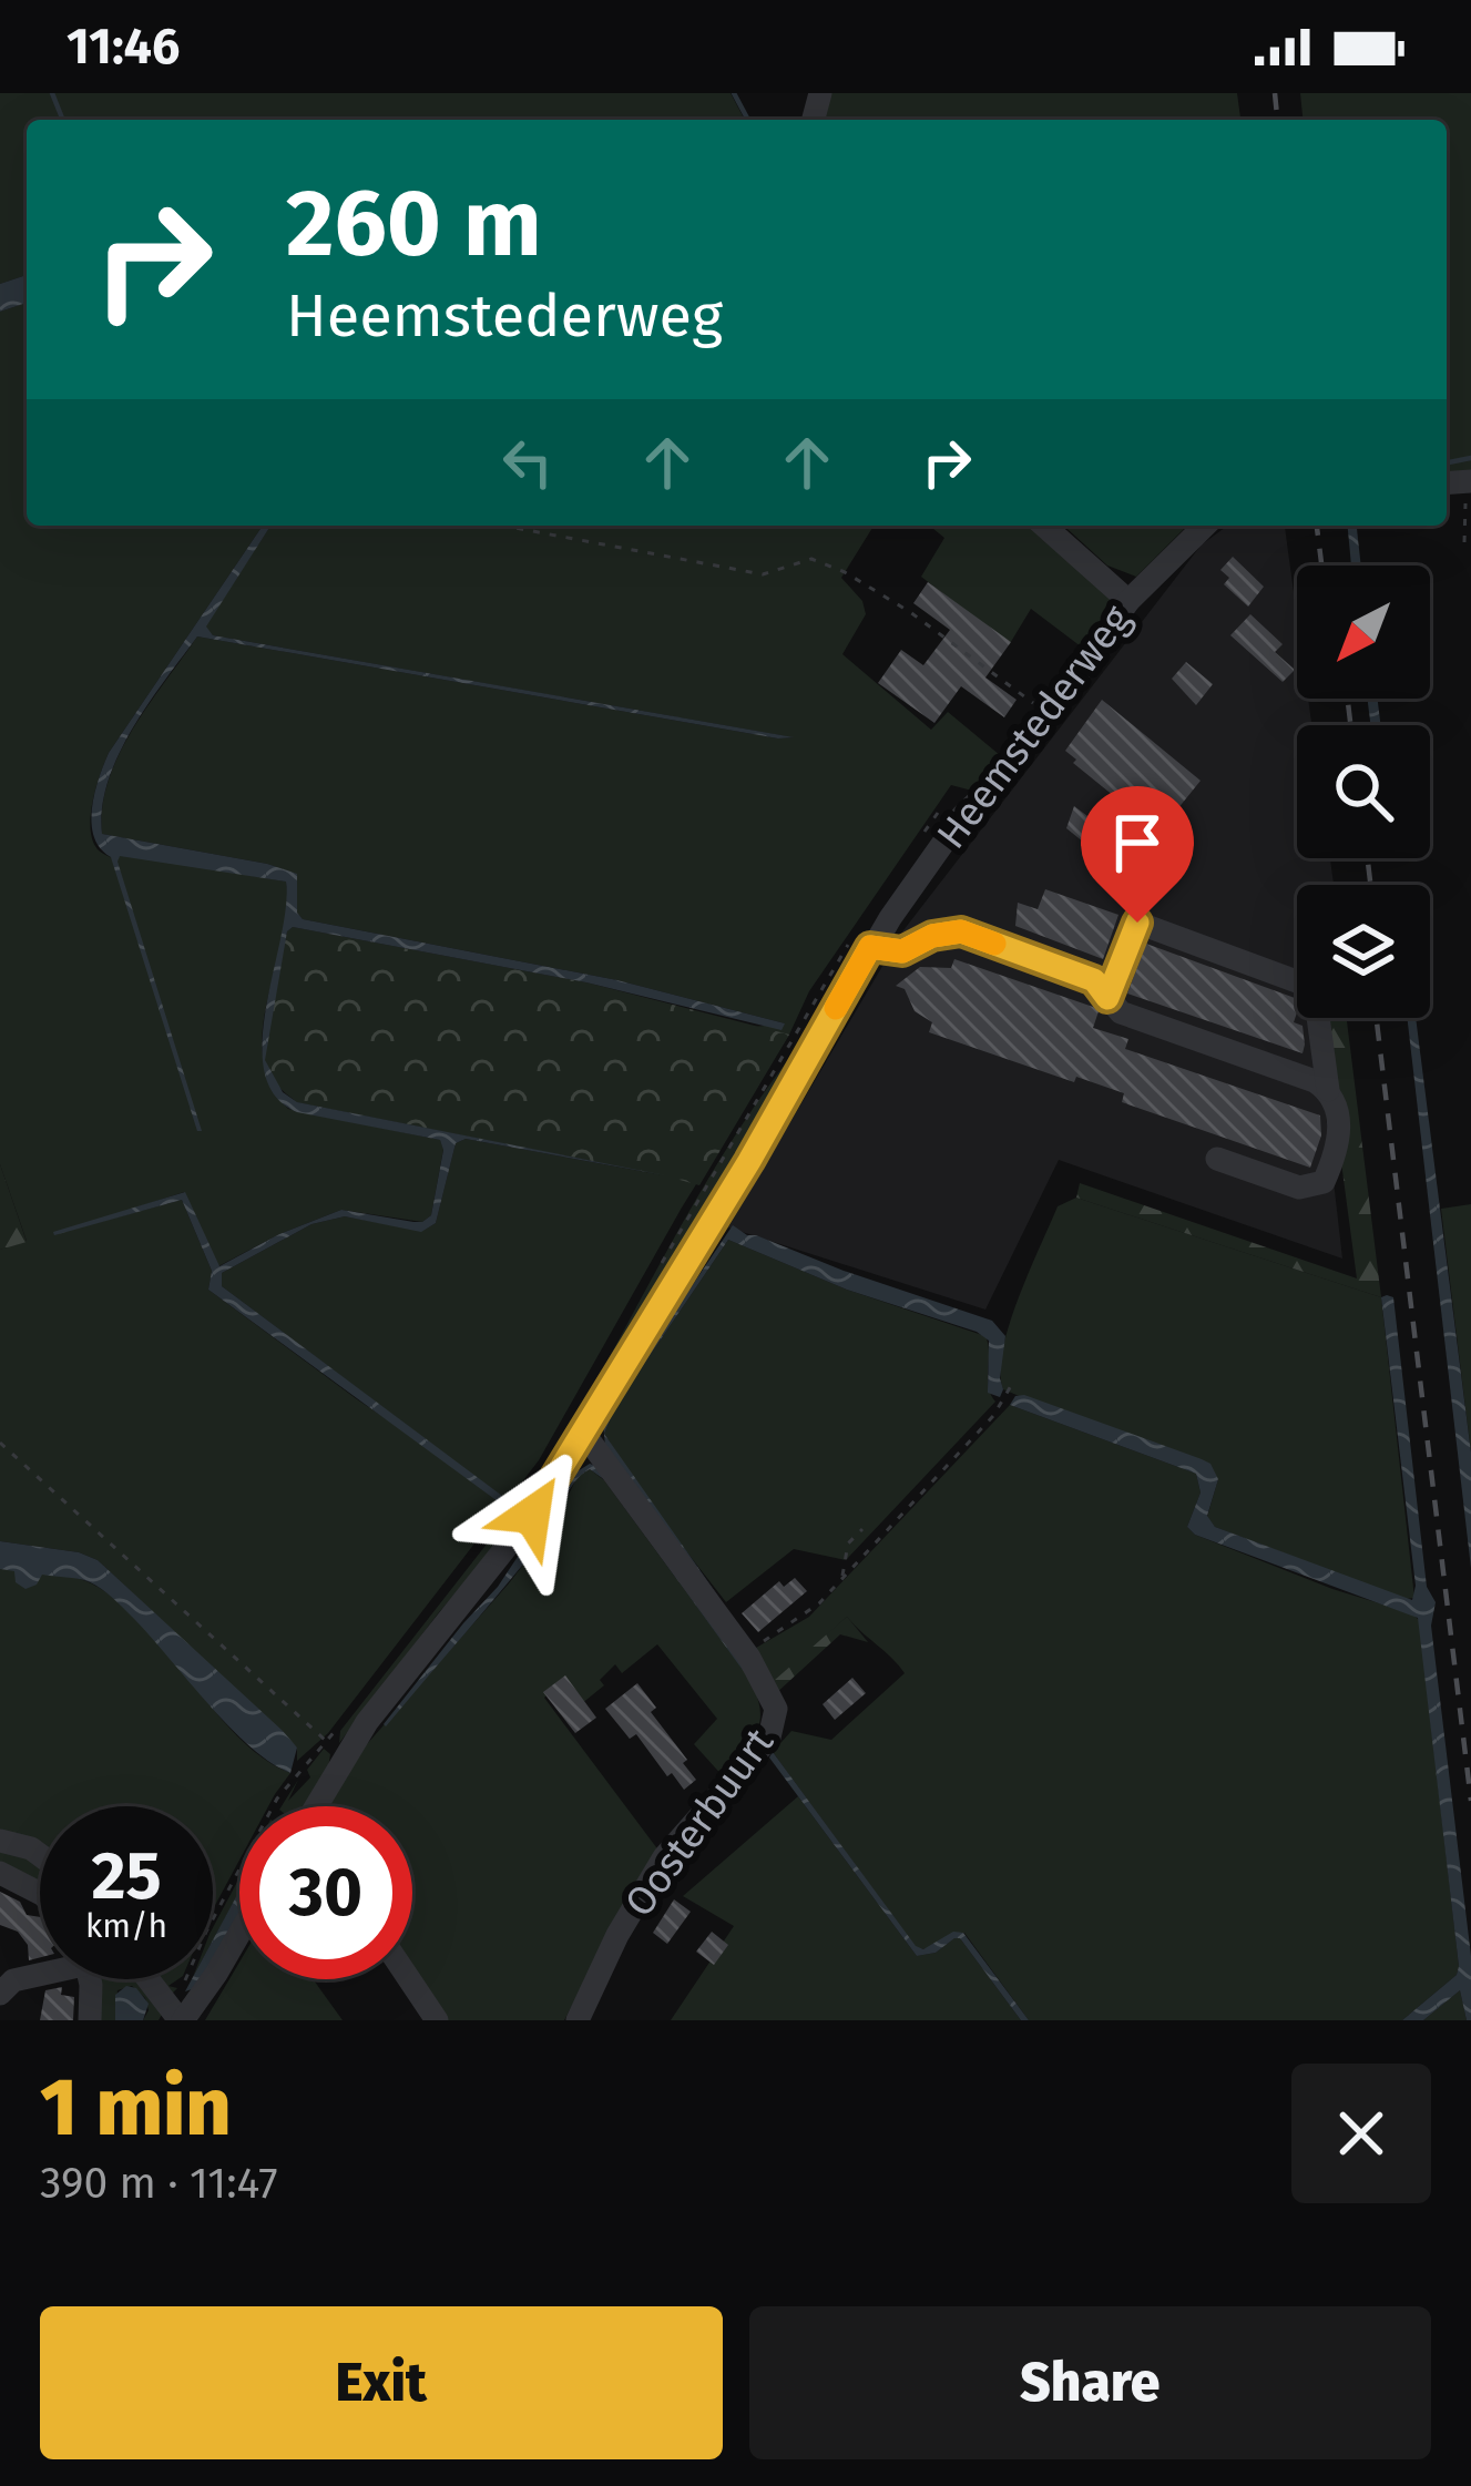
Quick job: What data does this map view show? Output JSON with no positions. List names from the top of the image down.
{
  "streets": {
    "street": ["Heemstederweg", "Oosterbuurt"]
  },
  "crossings": [
    ["Heemstederweg", "Oosterbuurt"]
  ],
  "north": "bottom left",
  "page": {
    "status": "11:46",
    "turn": ["260 m", "Heemstederweg"],
    "speed": "25 km/h",
    "limit": "30",
    "heading": ["1 min", "390 m · 11:47"],
    "buttons": ["Exit", "Share"]
  }
}
